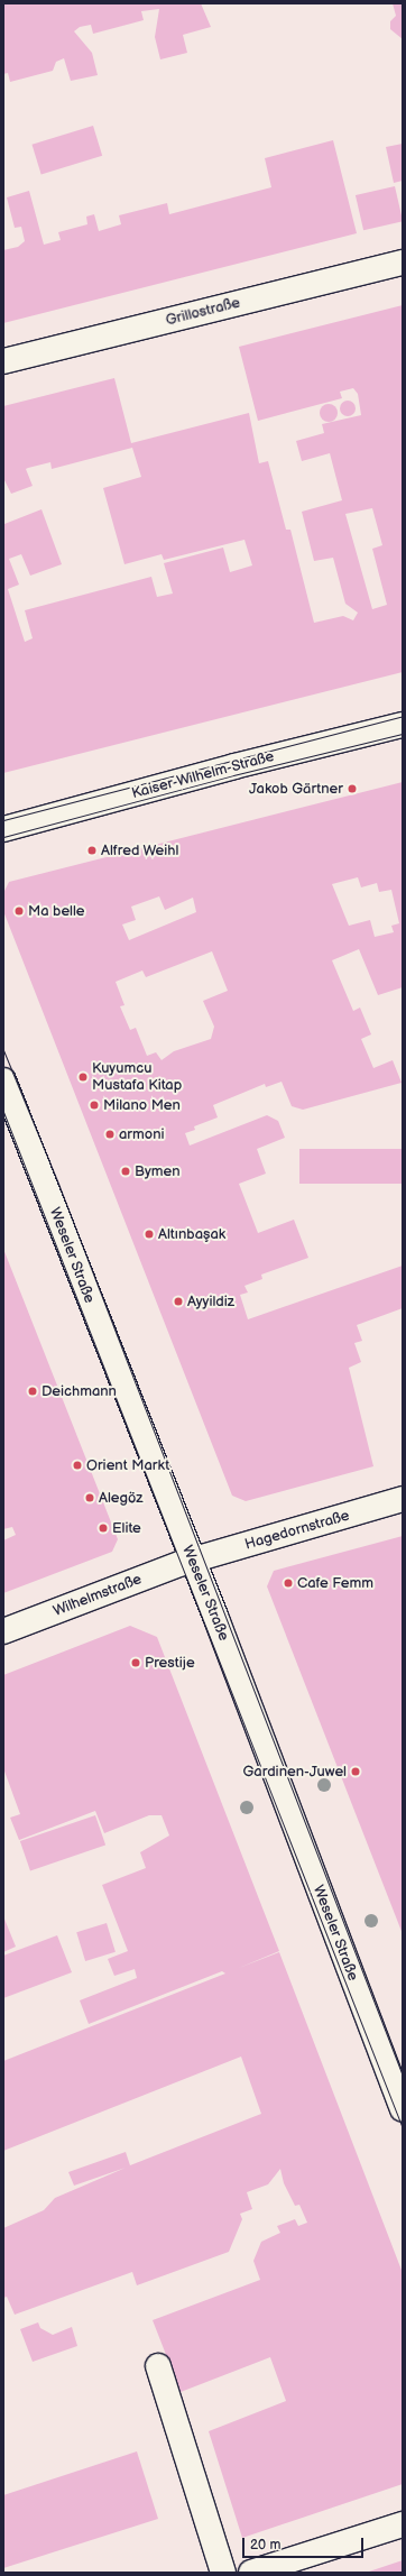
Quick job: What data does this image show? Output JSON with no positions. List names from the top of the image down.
{
  "streets": {
    "street": [
      "Grillostraße",
      "Kaiser-Wilhelm-Straße",
      "Weseler Straße",
      "Hagedornstraße",
      "Wilhelmstraße"
    ]
  },
  "crossings": [
    ["Weseler Straße", "Hagedornstraße"],
    ["Weseler Straße", "Wilhelmstraße"],
    ["Hagedornstraße", "Wilhelmstraße"]
  ],
  "places": [
    "Jakob Gärtner",
    "Alfred Weihl",
    "Ma belle",
    "Kuyumcu Mustafa Kitap",
    "Milano Men",
    "armoni",
    "Bymen",
    "Altınbaşak",
    "Ayyildiz",
    "Deichmann",
    "Orient Markt",
    "Alegöz",
    "Elite",
    "Cafe Femm",
    "Prestije",
    "Gardinen-Juwel"
  ],
  "scale_bar": "20 m"
}
